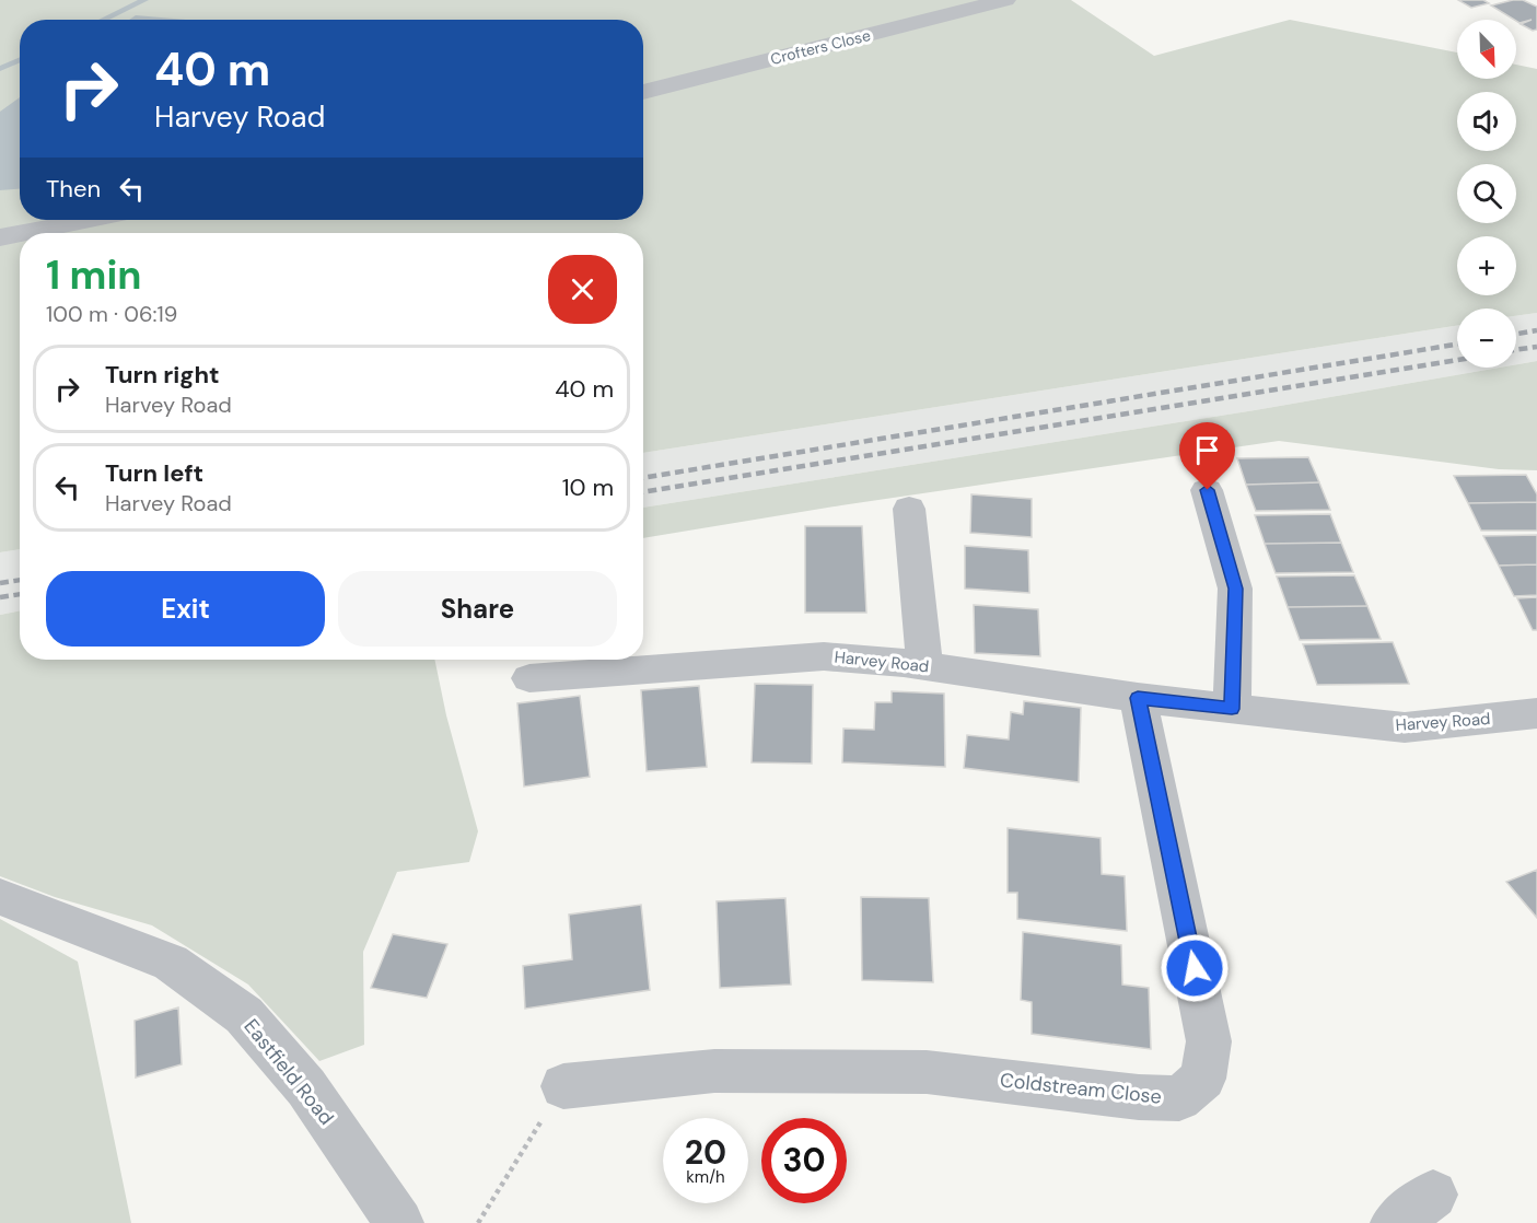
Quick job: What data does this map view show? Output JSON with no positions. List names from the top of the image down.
{
  "streets": {
    "street": [
      "Crofters Close",
      "Harvey Road",
      "Eastfield Road",
      "Coldstream Close"
    ]
  },
  "crossings": [
    ["Harvey Road", "Coldstream Close"]
  ],
  "north": "bottom right",
  "page": {
    "map_buttons": ["+", "−"],
    "turn": ["40 m", "Harvey Road"],
    "then": "Then",
    "heading": ["1 min", "100 m · 06:19"],
    "list": [
      {
        "name": "Turn right",
        "note": "Harvey Road",
        "value": "40 m"
      },
      {
        "name": "Turn left",
        "note": "Harvey Road",
        "value": "10 m"
      }
    ],
    "buttons": ["Exit", "Share"],
    "speed": "20 km/h",
    "limit": "30"
  }
}
